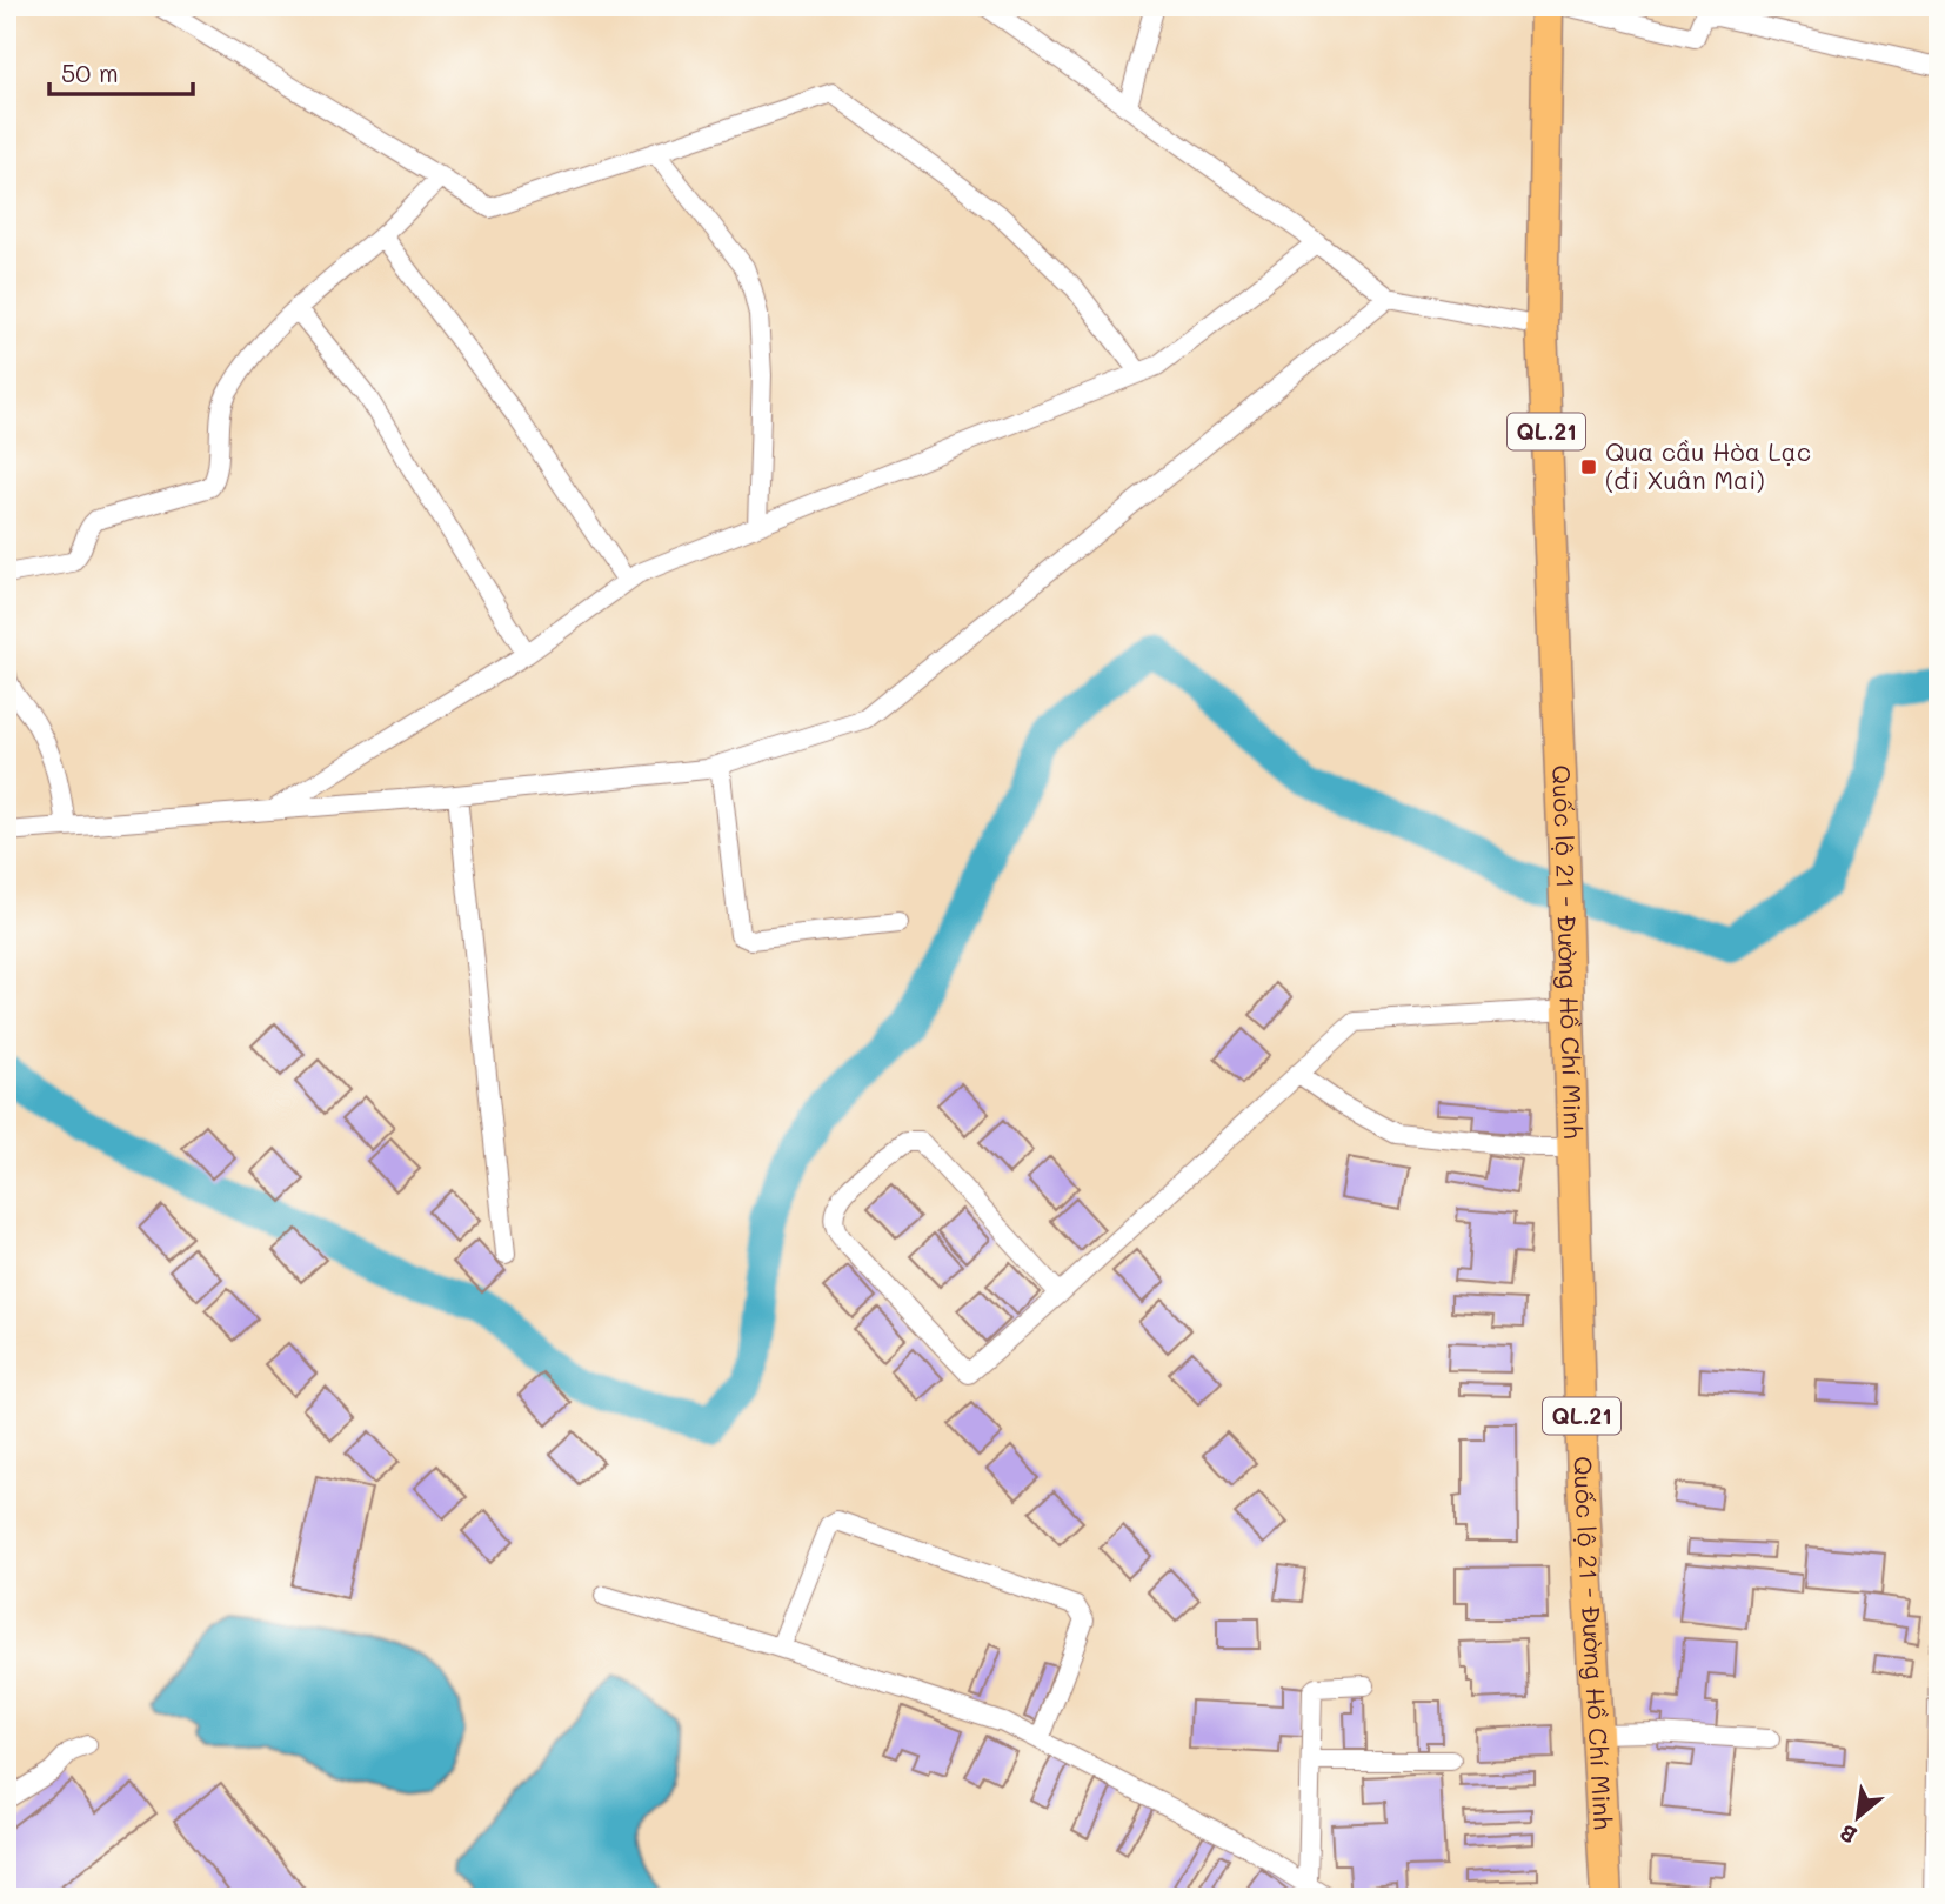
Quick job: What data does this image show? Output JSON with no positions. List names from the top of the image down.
{
  "streets": {
    "highway": ["QL.21", "Quốc lộ 21 - Đường Hồ Chí Minh"]
  },
  "places": {
    "transit": ["Qua cầu Hòa Lạc (đi Xuân Mai)"]
  },
  "scale_bar": "50 m",
  "north": "bottom left"
}
